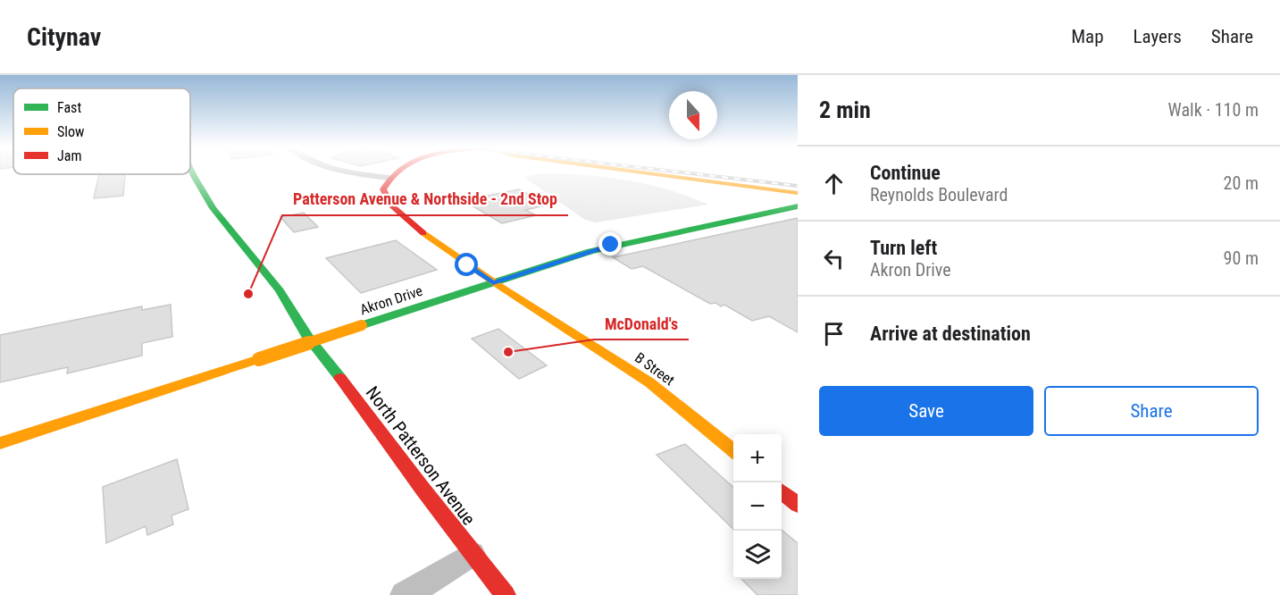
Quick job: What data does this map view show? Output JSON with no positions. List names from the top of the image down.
{
  "streets": {
    "main road": ["Akron Drive", "B Street", "North Patterson Avenue"]
  },
  "crossings": [
    ["Akron Drive", "B Street"]
  ],
  "places": ["Patterson Avenue & Northside - 2nd Stop", "McDonald's"],
  "legend": ["Fast", "Slow", "Jam"],
  "north": "bottom",
  "page": {
    "header": "Citynav",
    "nav": ["Map", "Layers", "Share"],
    "heading": ["2 min", "Walk · 110 m"],
    "list": [
      ["Continue", "Reynolds Boulevard", "20 m"],
      ["Turn left", "Akron Drive", "90 m"],
      "Arrive at destination"
    ],
    "buttons": ["Save", "Share"],
    "map_buttons": ["+", "−"]
  }
}
